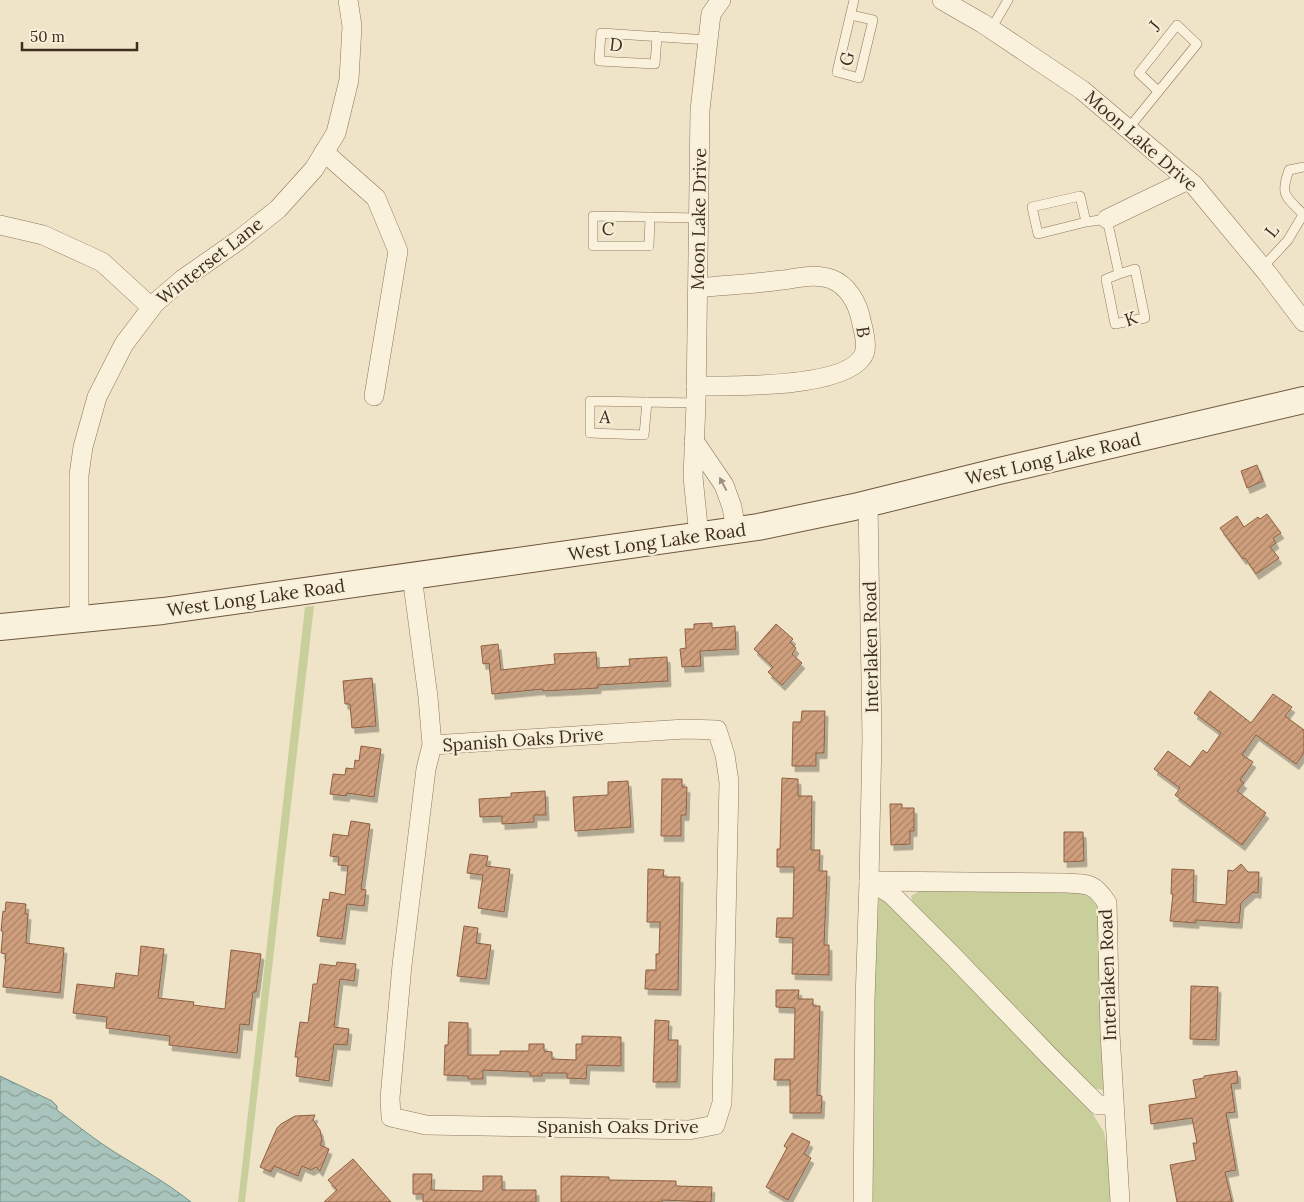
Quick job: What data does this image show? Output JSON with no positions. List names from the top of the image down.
{
  "streets": {
    "main road": ["West Long Lake Road"],
    "street": [
      "Moon Lake Drive",
      "Winterset Lane",
      "B",
      "Interlaken Road",
      "Spanish Oaks Drive"
    ],
    "lane": [
      "J",
      "D",
      "G",
      "C",
      "L",
      "K",
      "A"
    ]
  },
  "crossings": [
    ["J", "Moon Lake Drive"],
    ["D", "Moon Lake Drive"],
    ["Moon Lake Drive", "C"],
    ["Moon Lake Drive", "L"],
    ["Moon Lake Drive", "B"],
    ["Moon Lake Drive", "A"],
    ["Moon Lake Drive", "West Long Lake Road"],
    ["Winterset Lane", "West Long Lake Road"],
    ["B", "A"],
    ["West Long Lake Road", "Interlaken Road"],
    ["West Long Lake Road", "Spanish Oaks Drive"]
  ],
  "scale_bar": "50 m"
}
